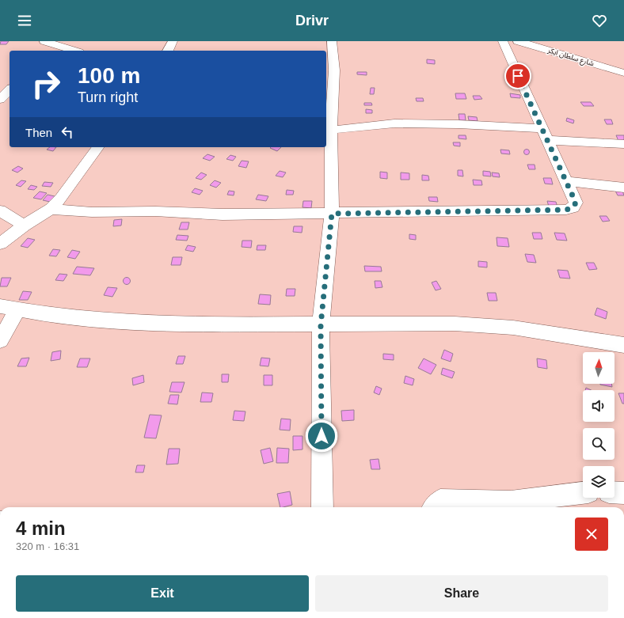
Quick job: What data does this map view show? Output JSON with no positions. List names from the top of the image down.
{
  "streets": {
    "main road": ["شارع سلطان ابكر"]
  },
  "north": "top",
  "page": {
    "header": "Drivr",
    "turn": ["100 m", "Turn right"],
    "then": "Then",
    "heading": ["4 min", "320 m · 16:31"],
    "buttons": ["Exit", "Share"]
  }
}
